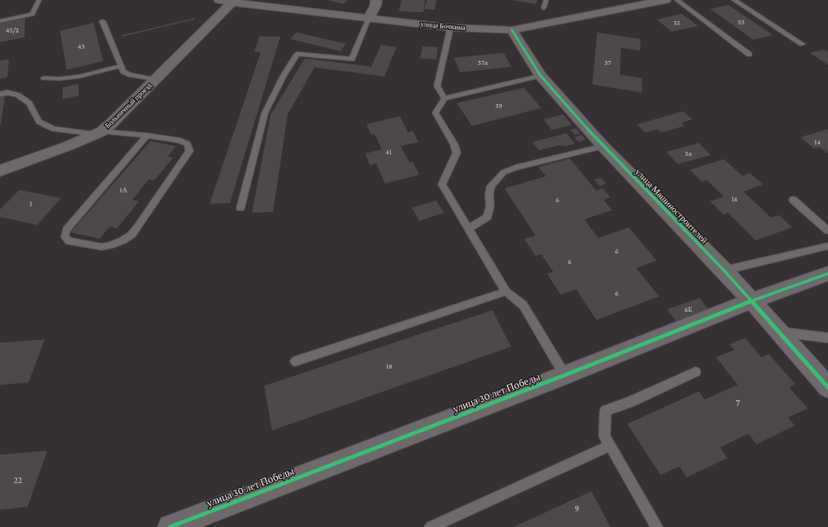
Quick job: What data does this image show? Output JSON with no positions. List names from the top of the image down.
{
  "streets": {
    "street": [
      "улица Бочкина",
      "Больничный проезд",
      "улица Машиностроителей",
      "улица 30 лет Победы"
    ]
  },
  "crossings": [
    ["улица Бочкина", "Больничный проезд"],
    ["улица Бочкина", "улица Машиностроителей"],
    ["улица Машиностроителей", "улица 30 лет Победы"]
  ],
  "house_numbers": [
    "33",
    "35",
    "45/2",
    "43",
    "37а",
    "37",
    "39",
    "14",
    "41",
    "3а",
    "1А",
    "16",
    "6",
    "1",
    "6",
    "6",
    "6",
    "6Б",
    "18",
    "7",
    "22",
    "9"
  ]
}
